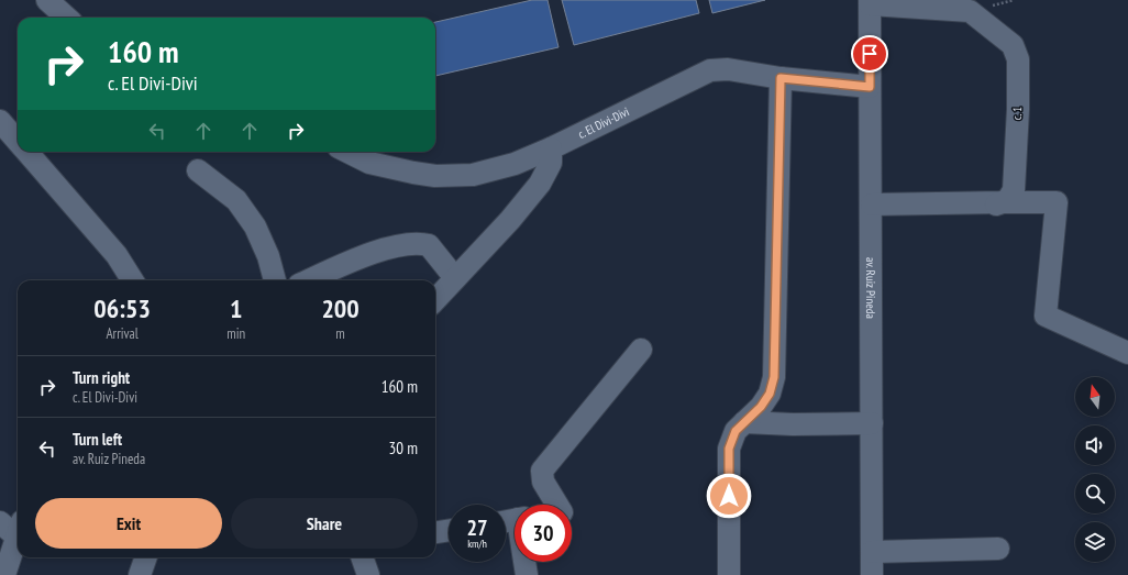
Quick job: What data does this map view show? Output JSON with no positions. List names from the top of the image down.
{
  "streets": {
    "street": ["c. 1", "c. El Divi-Divi", "av. Ruiz Pineda"]
  },
  "crossings": [
    ["c. 1", "av. Ruiz Pineda"],
    ["c. El Divi-Divi", "av. Ruiz Pineda"]
  ],
  "north": "top",
  "page": {
    "turn": ["160 m", "c. El Divi-Divi"],
    "eta": [
      "06:53",
      "Arrival",
      "1",
      "min",
      "200",
      "m"
    ],
    "list": [
      {
        "name": "Turn right",
        "note": "c. El Divi-Divi",
        "value": "160 m"
      },
      {
        "name": "Turn left",
        "note": "av. Ruiz Pineda",
        "value": "30 m"
      }
    ],
    "buttons": ["Exit", "Share"],
    "speed": "27 km/h",
    "limit": "30"
  }
}
